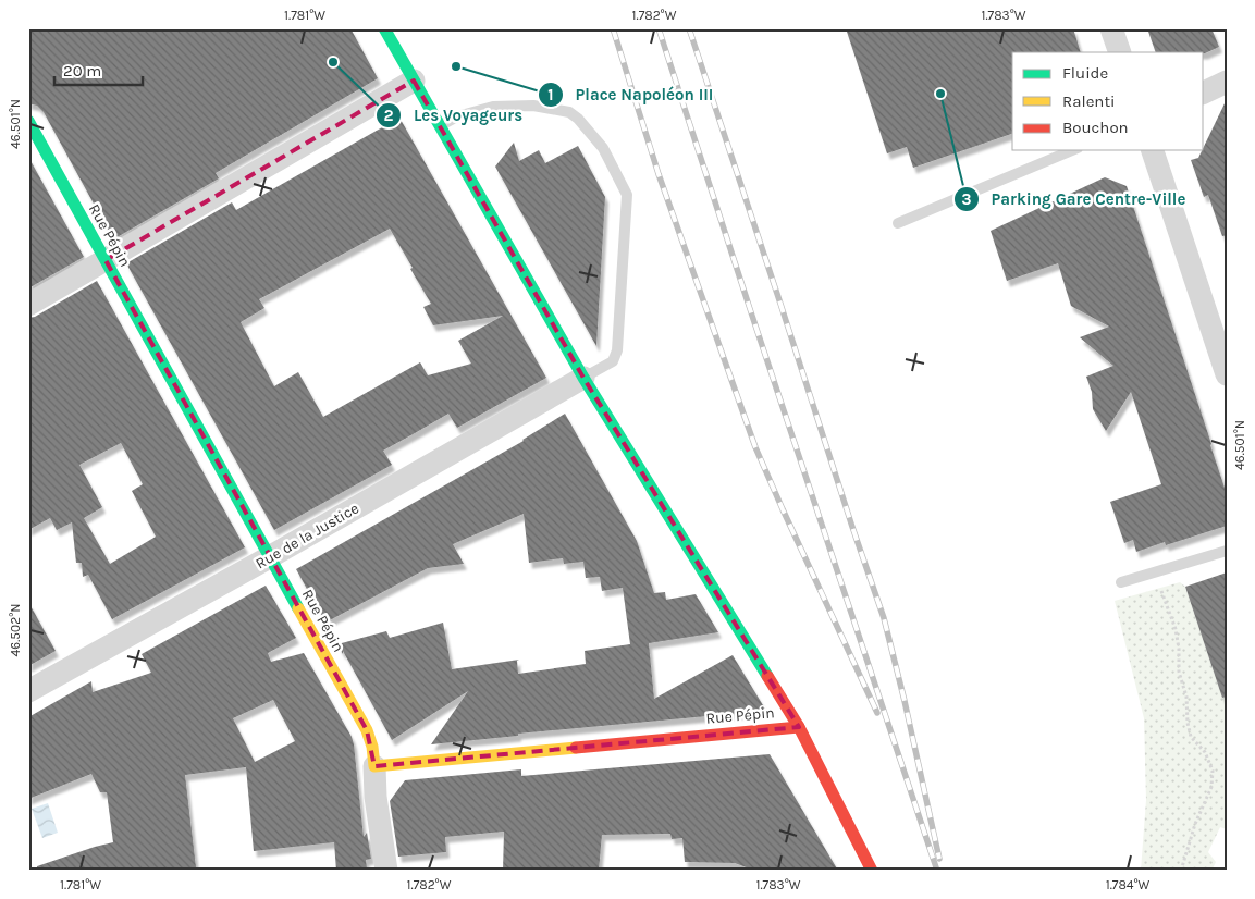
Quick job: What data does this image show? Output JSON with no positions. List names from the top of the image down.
{
  "streets": {
    "street": ["Rue Pépin", "Rue de la Justice"]
  },
  "crossings": [
    ["Rue Pépin", "Rue de la Justice"]
  ],
  "places": ["Les Voyageurs", "Place Napoléon III", "Parking Gare Centre-Ville"],
  "legend": ["Fluide", "Ralenti", "Bouchon"],
  "scale_bar": "20 m",
  "coordinates": [
    "1.781°W",
    "1.782°W",
    "1.783°W",
    "46.501°N",
    "46.502°N",
    "1.784°W"
  ]
}
